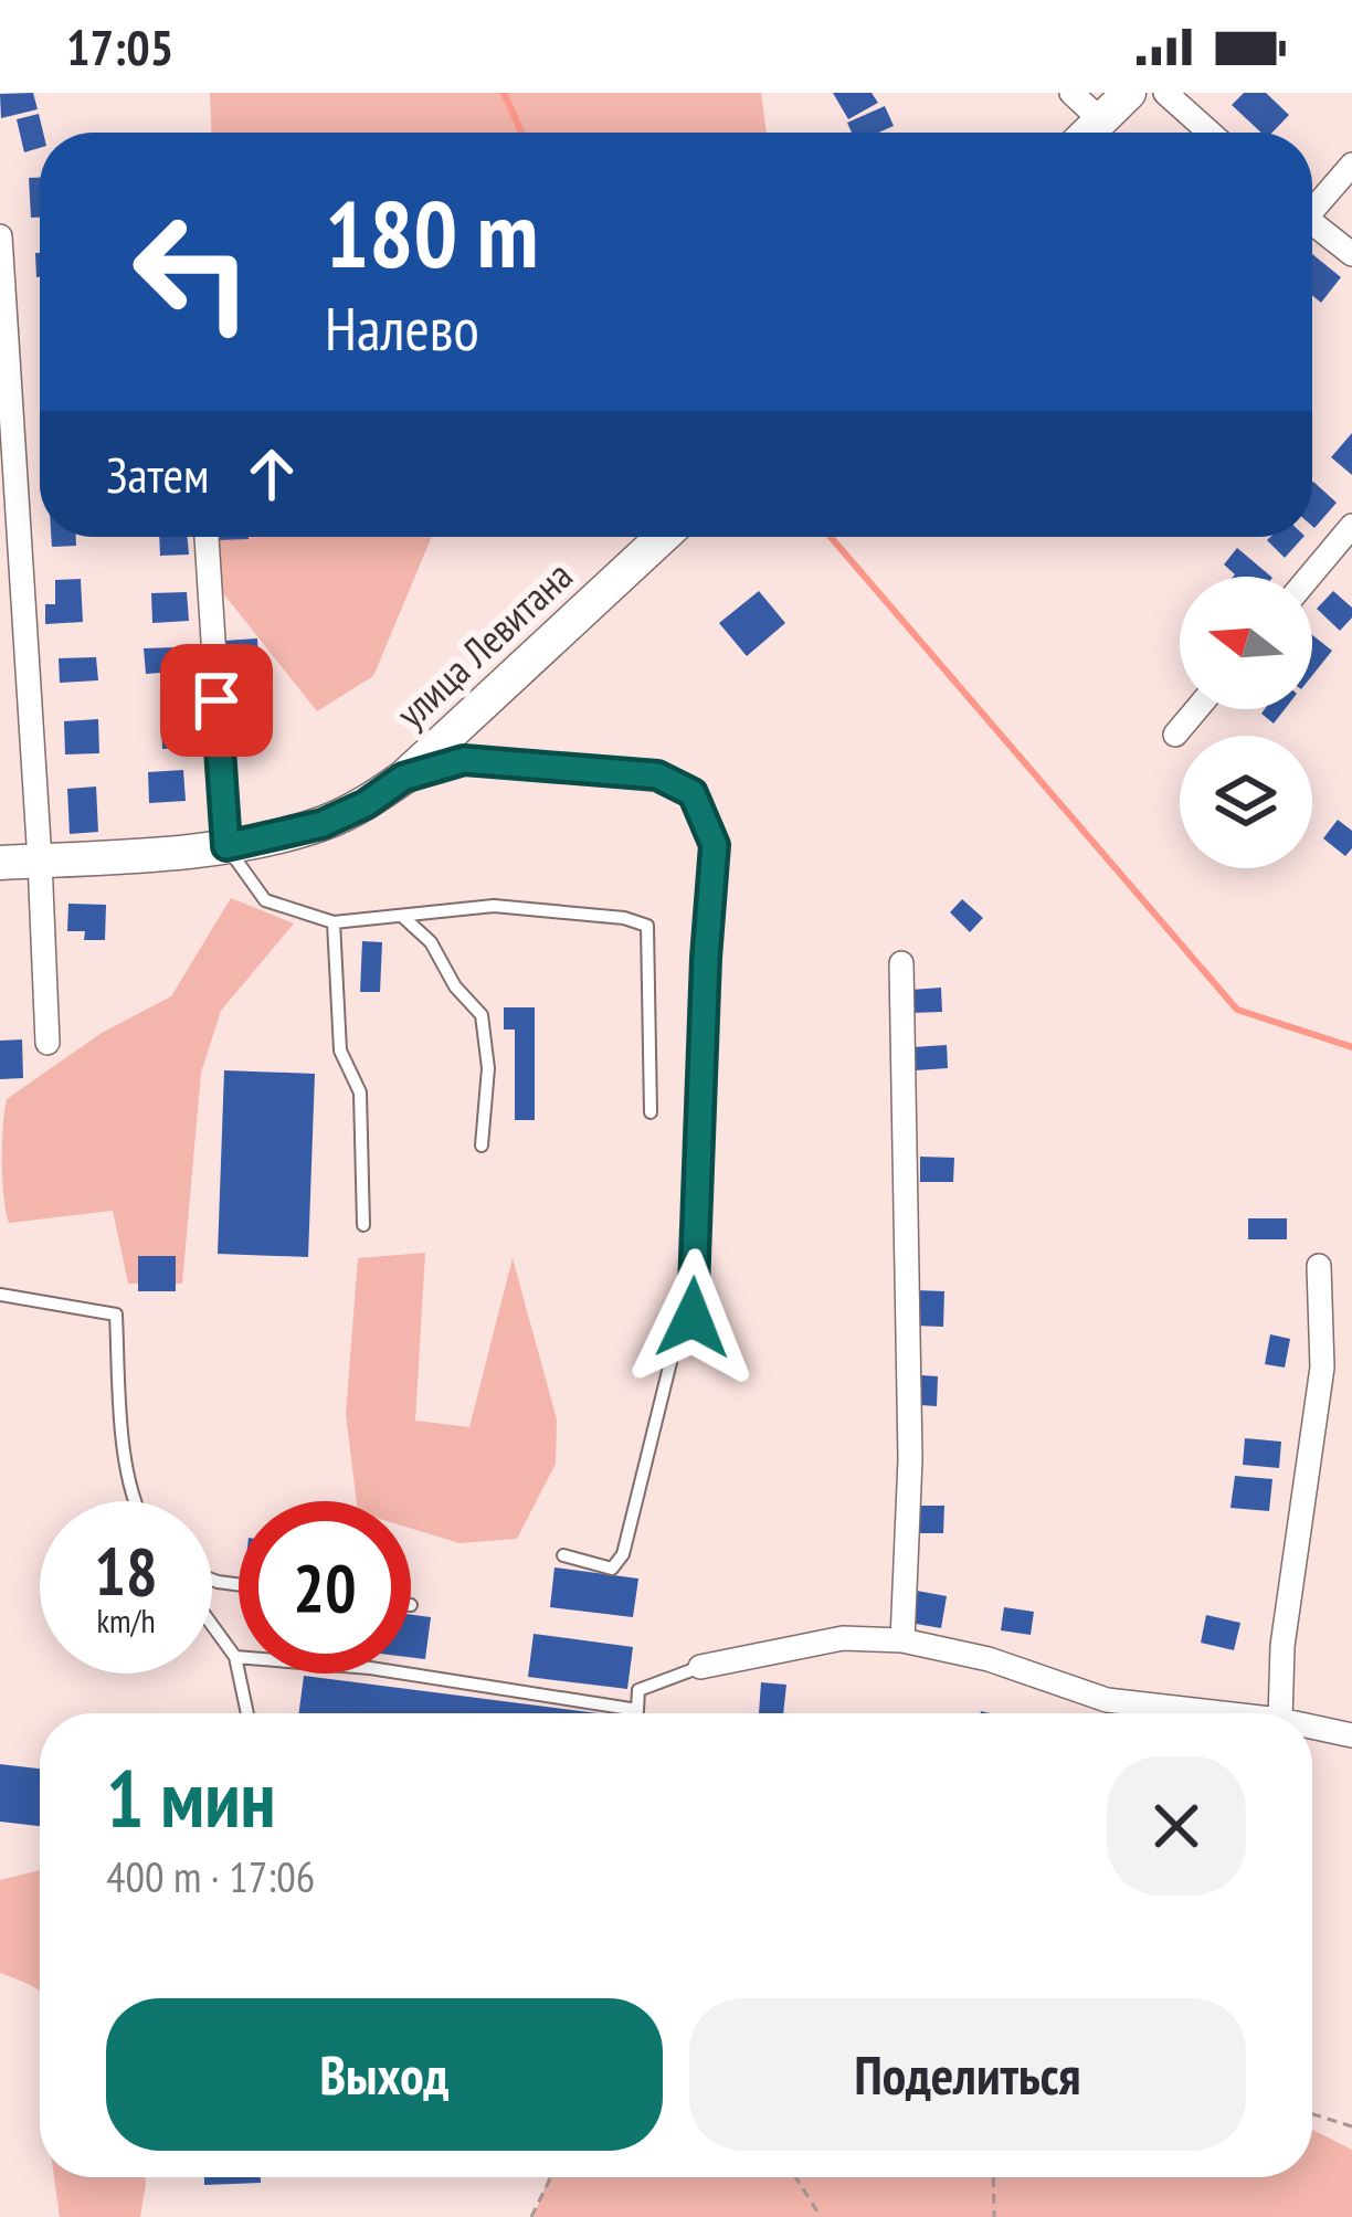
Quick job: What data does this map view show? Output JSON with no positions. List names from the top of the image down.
{
  "streets": {
    "main road": ["улица Левитана"]
  },
  "north": "left",
  "page": {
    "status": "17:05",
    "turn": ["180 m", "Налево"],
    "then": "Затем",
    "speed": "18 km/h",
    "limit": "20",
    "heading": ["1 мин", "400 m · 17:06"],
    "buttons": ["Выход", "Поделиться"]
  }
}
